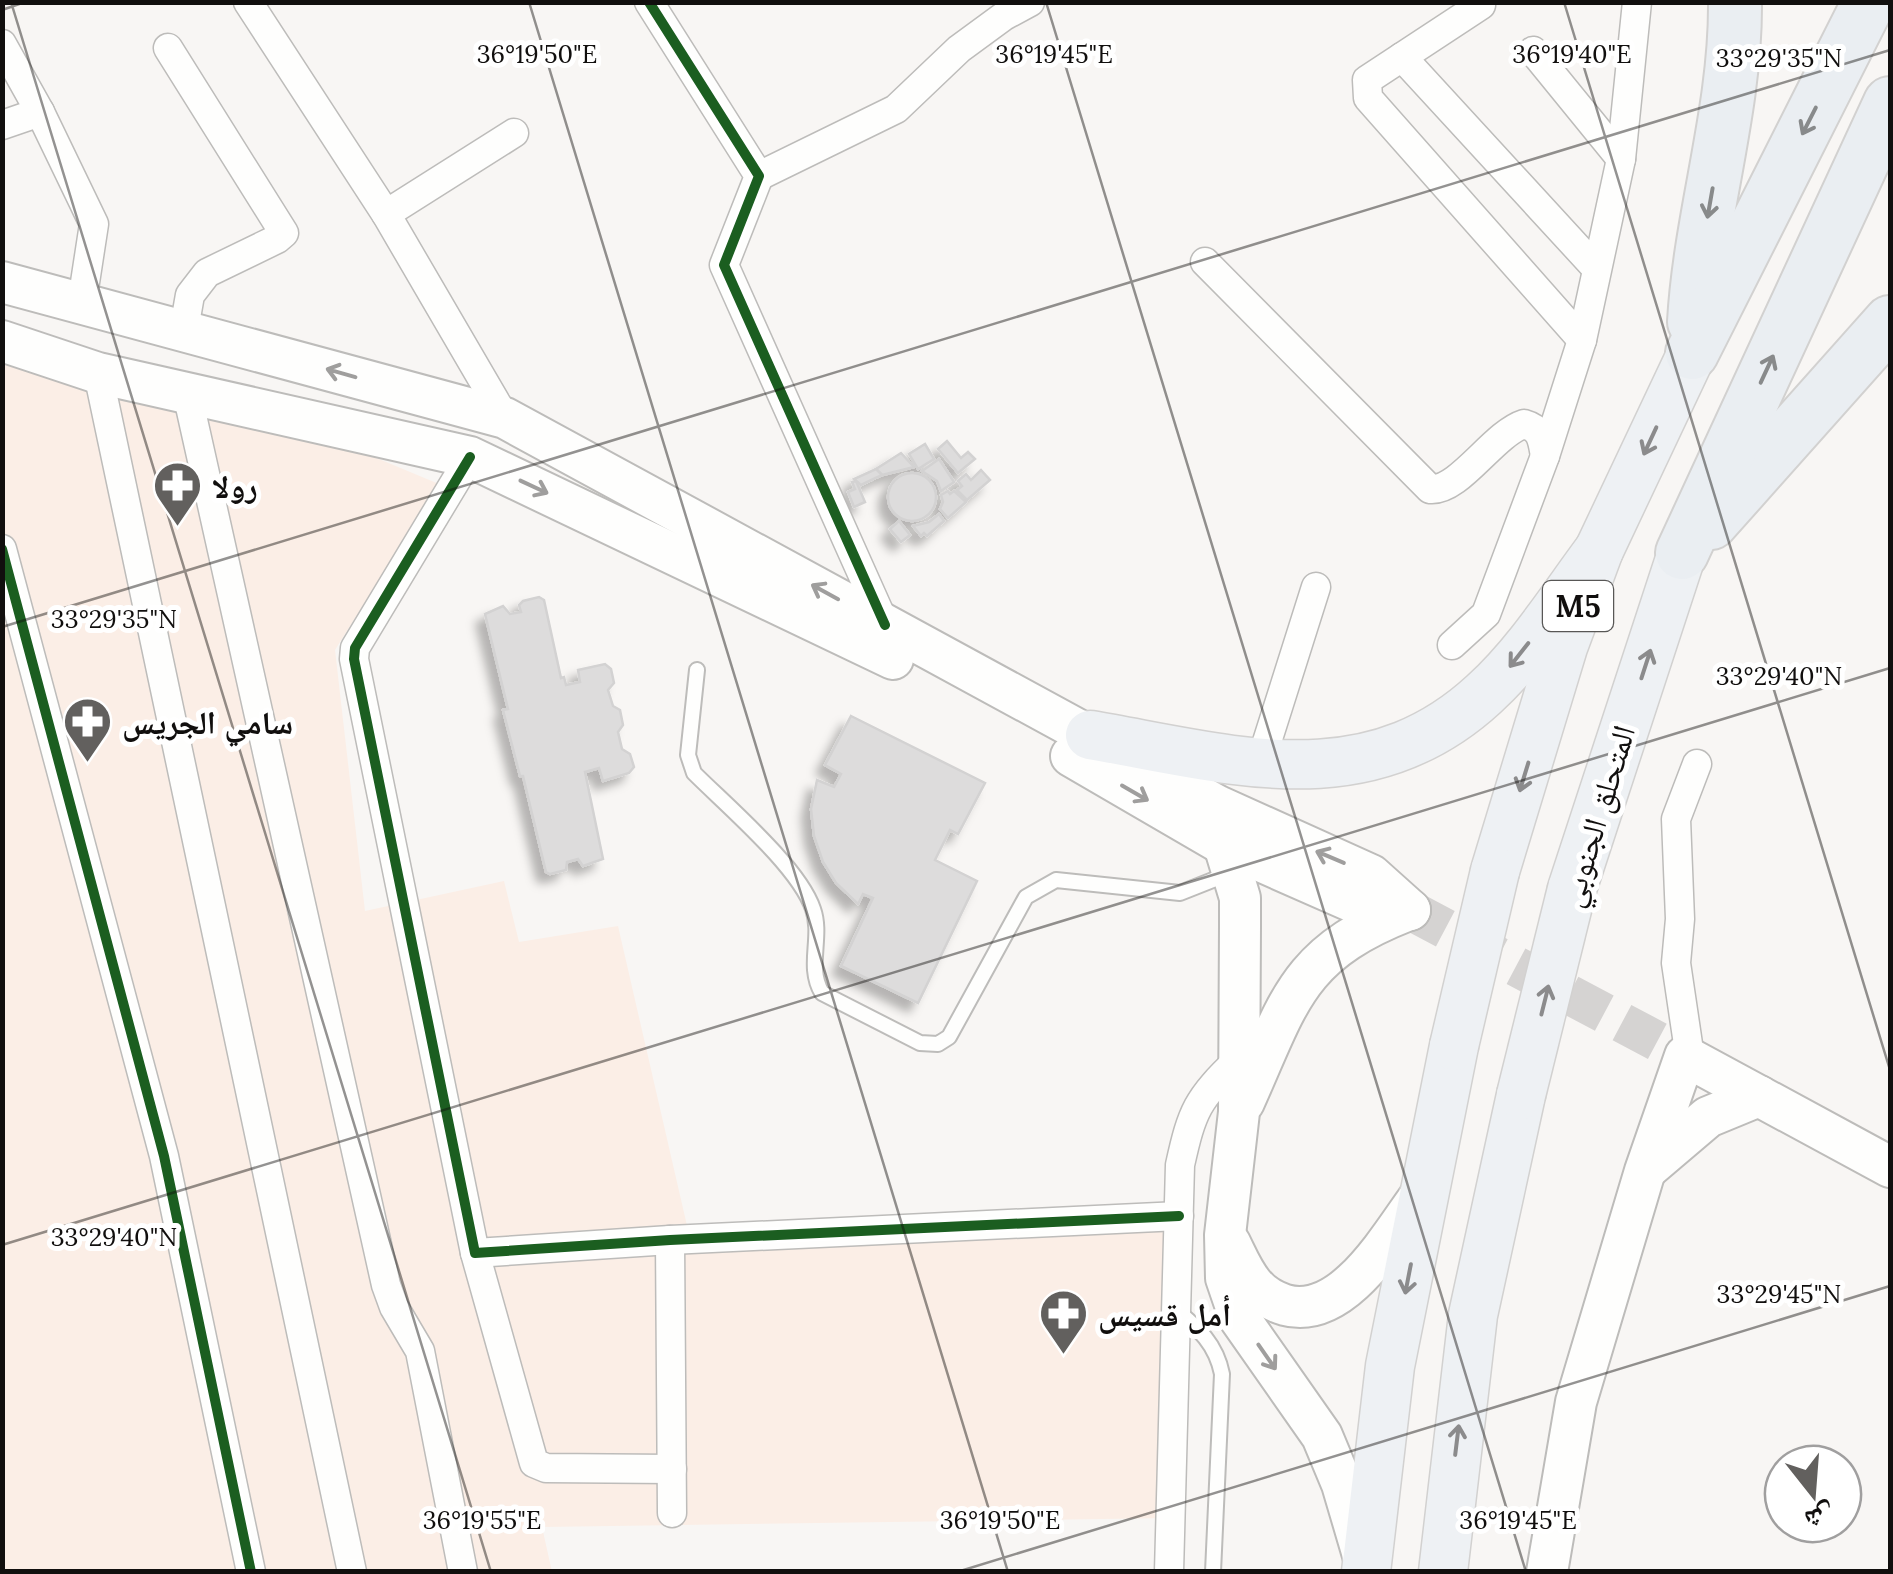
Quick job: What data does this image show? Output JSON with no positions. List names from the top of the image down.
{
  "streets": {
    "highway": ["M5", "المتحلق الجنوبي"]
  },
  "places": {
    "pharmacy": ["رولا", "سامي الجريس", "أمل قسيس"]
  },
  "north": "bottom",
  "coordinates": [
    "36°19'50\"E",
    "36°19'45\"E",
    "36°19'40\"E",
    "33°29'35\"N",
    "33°29'40\"N",
    "33°29'45\"N",
    "36°19'55\"E"
  ]
}
